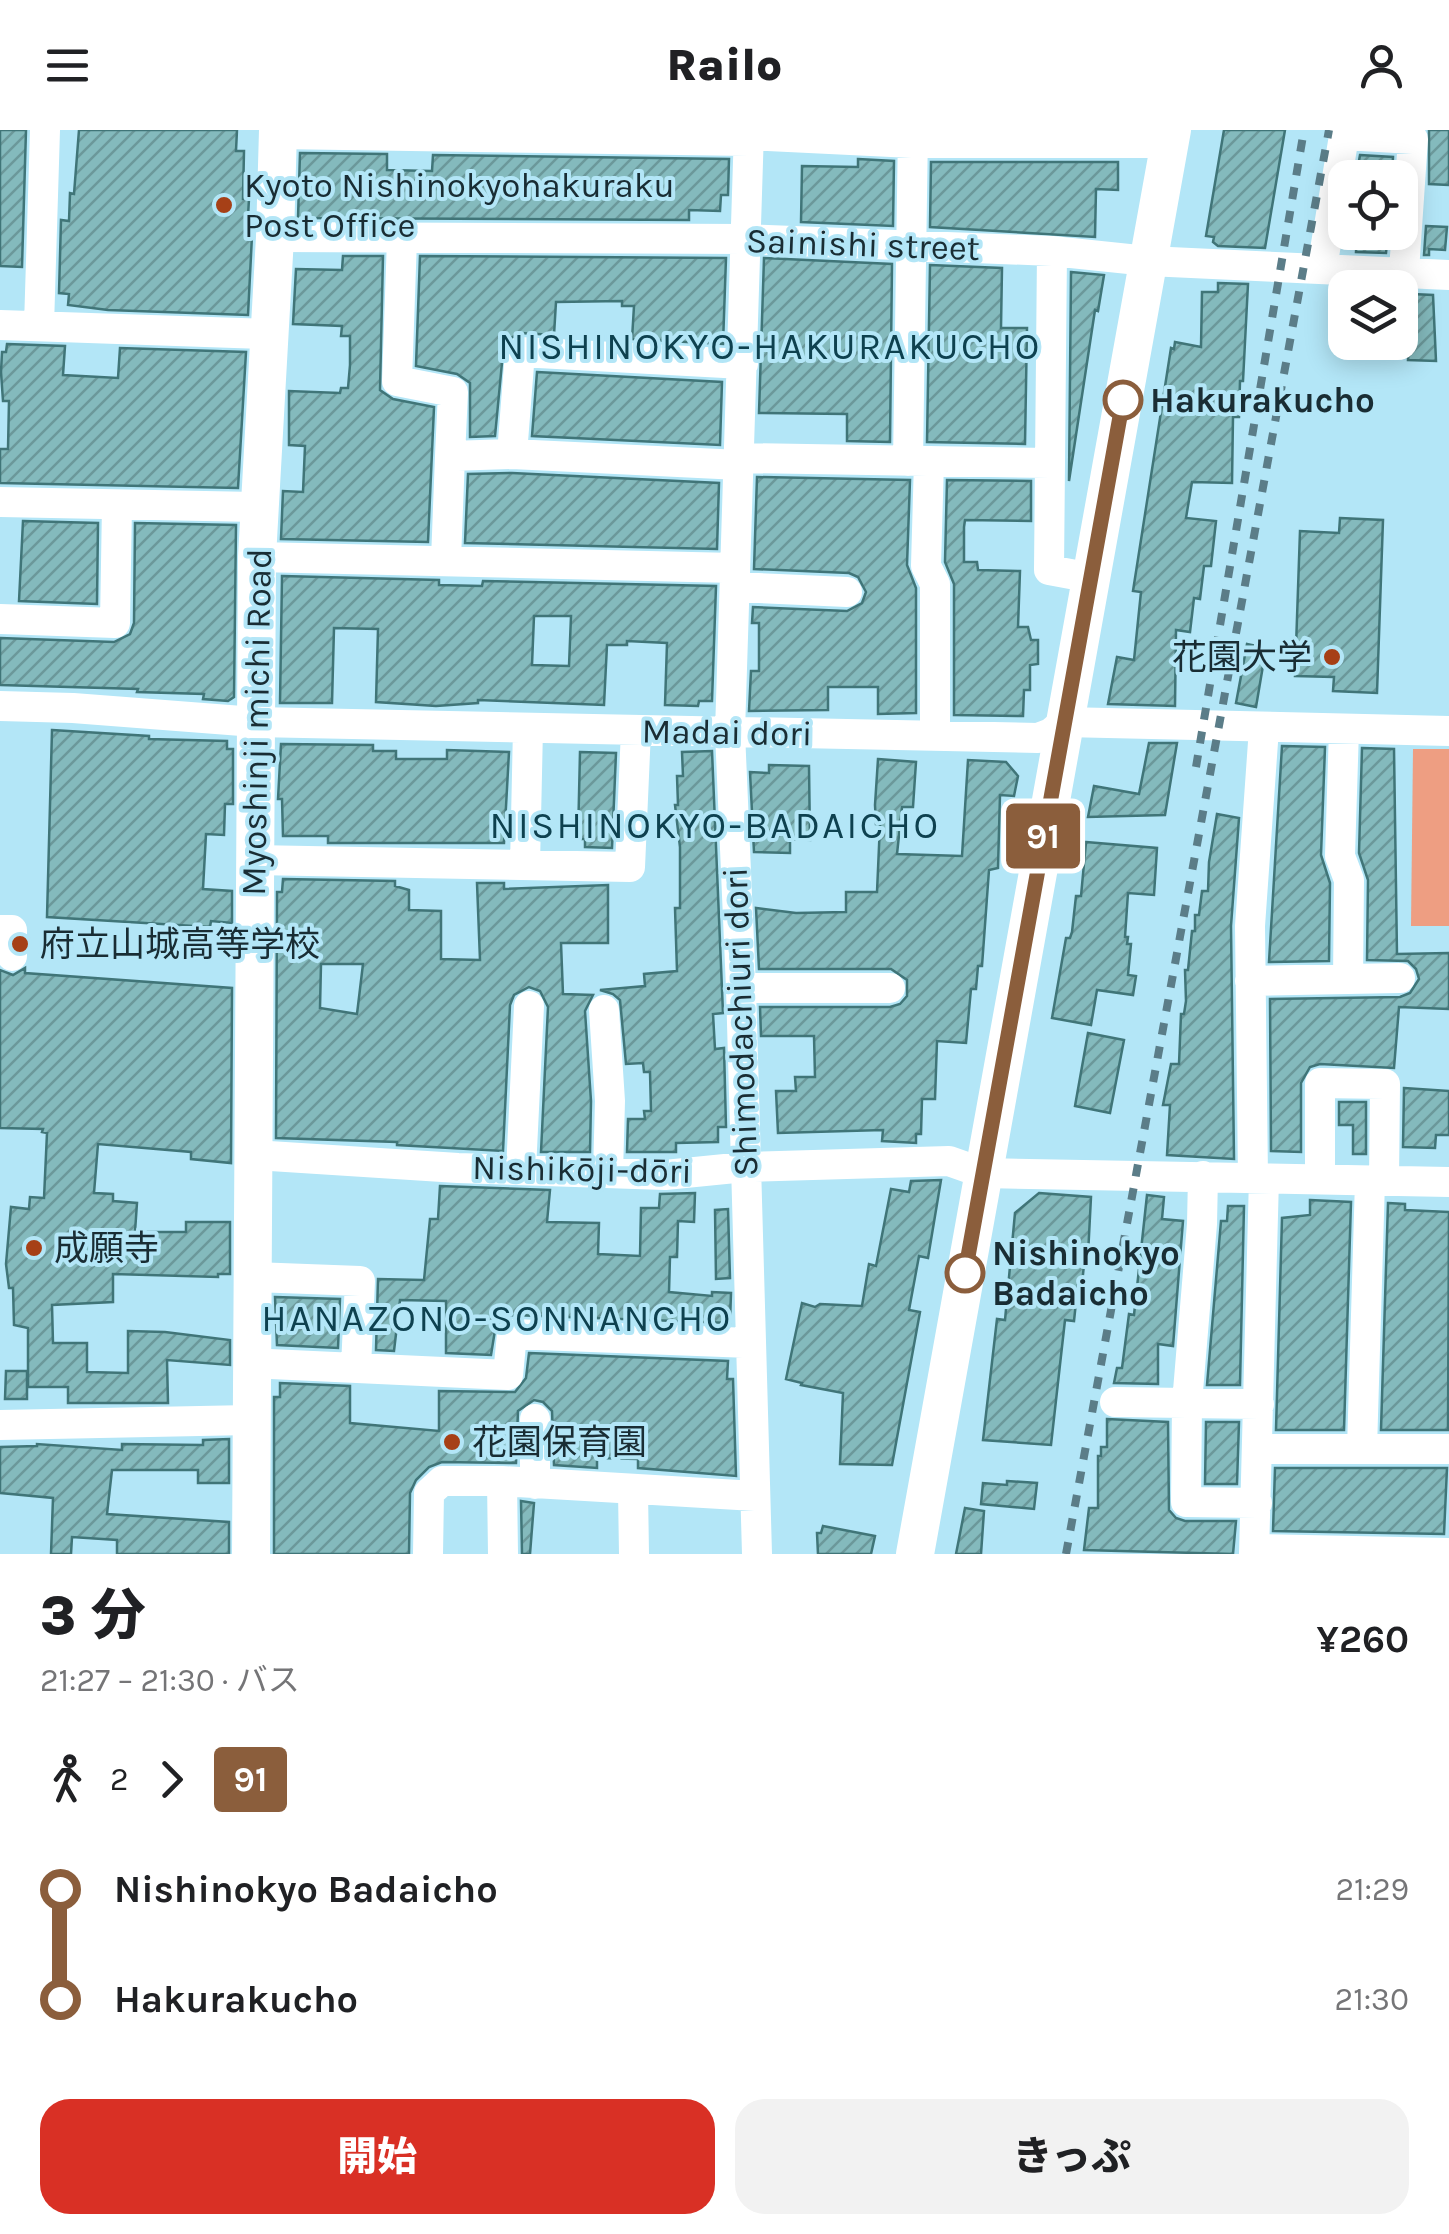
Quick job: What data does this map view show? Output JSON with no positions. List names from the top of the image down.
{
  "streets": {
    "main road": ["Myoshinji michi Road"],
    "street": [
      "Sainishi street",
      "Madai dori",
      "Shimodachiuri dori",
      "Nishikōji-dōri"
    ]
  },
  "crossings": [
    ["Sainishi street", "Myoshinji michi Road"],
    ["Sainishi street", "Shimodachiuri dori"],
    ["Myoshinji michi Road", "Madai dori"],
    ["Myoshinji michi Road", "Nishikōji-dōri"],
    ["Madai dori", "Shimodachiuri dori"],
    ["Shimodachiuri dori", "Nishikōji-dōri"]
  ],
  "districts": ["NISHINOKYO-HAKURAKUCHO", "NISHINOKYO-BADAICHO", "HANAZONO-SONNANCHO"],
  "places": [
    "Kyoto Nishinokyohakuraku Post Office",
    "Hakurakucho",
    "花園大学",
    "府立山城高等学校",
    "成願寺",
    "Nishinokyo Badaicho",
    "花園保育園"
  ],
  "lines": ["bus line 91"],
  "page": {
    "header": "Railo",
    "on_map": "91",
    "heading": ["3 分", "21:27 – 21:30 · バス", "¥260"],
    "legs": ["2", "91"],
    "list": [
      {
        "name": "Nishinokyo Badaicho",
        "value": "21:29"
      },
      {
        "name": "Hakurakucho",
        "value": "21:30"
      }
    ],
    "buttons": ["開始", "きっぷ"]
  }
}
